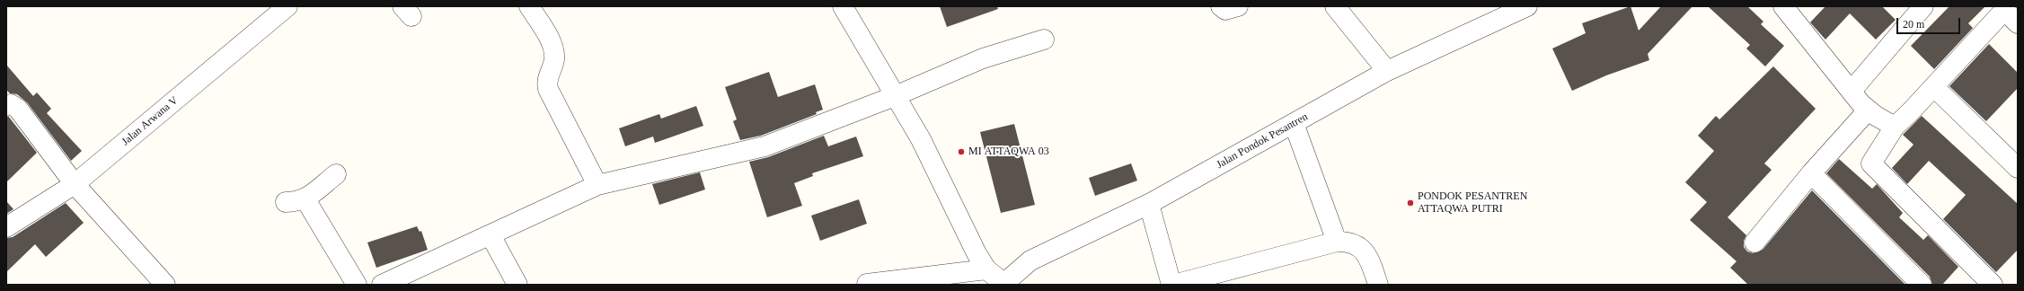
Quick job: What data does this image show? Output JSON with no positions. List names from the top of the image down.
{
  "streets": {
    "street": ["Jalan Arwana V", "Jalan Pondok Pesantren"]
  },
  "places": ["MI ATTAQWA 03", "PONDOK PESANTREN ATTAQWA PUTRI"],
  "scale_bar": "20 m"
}
